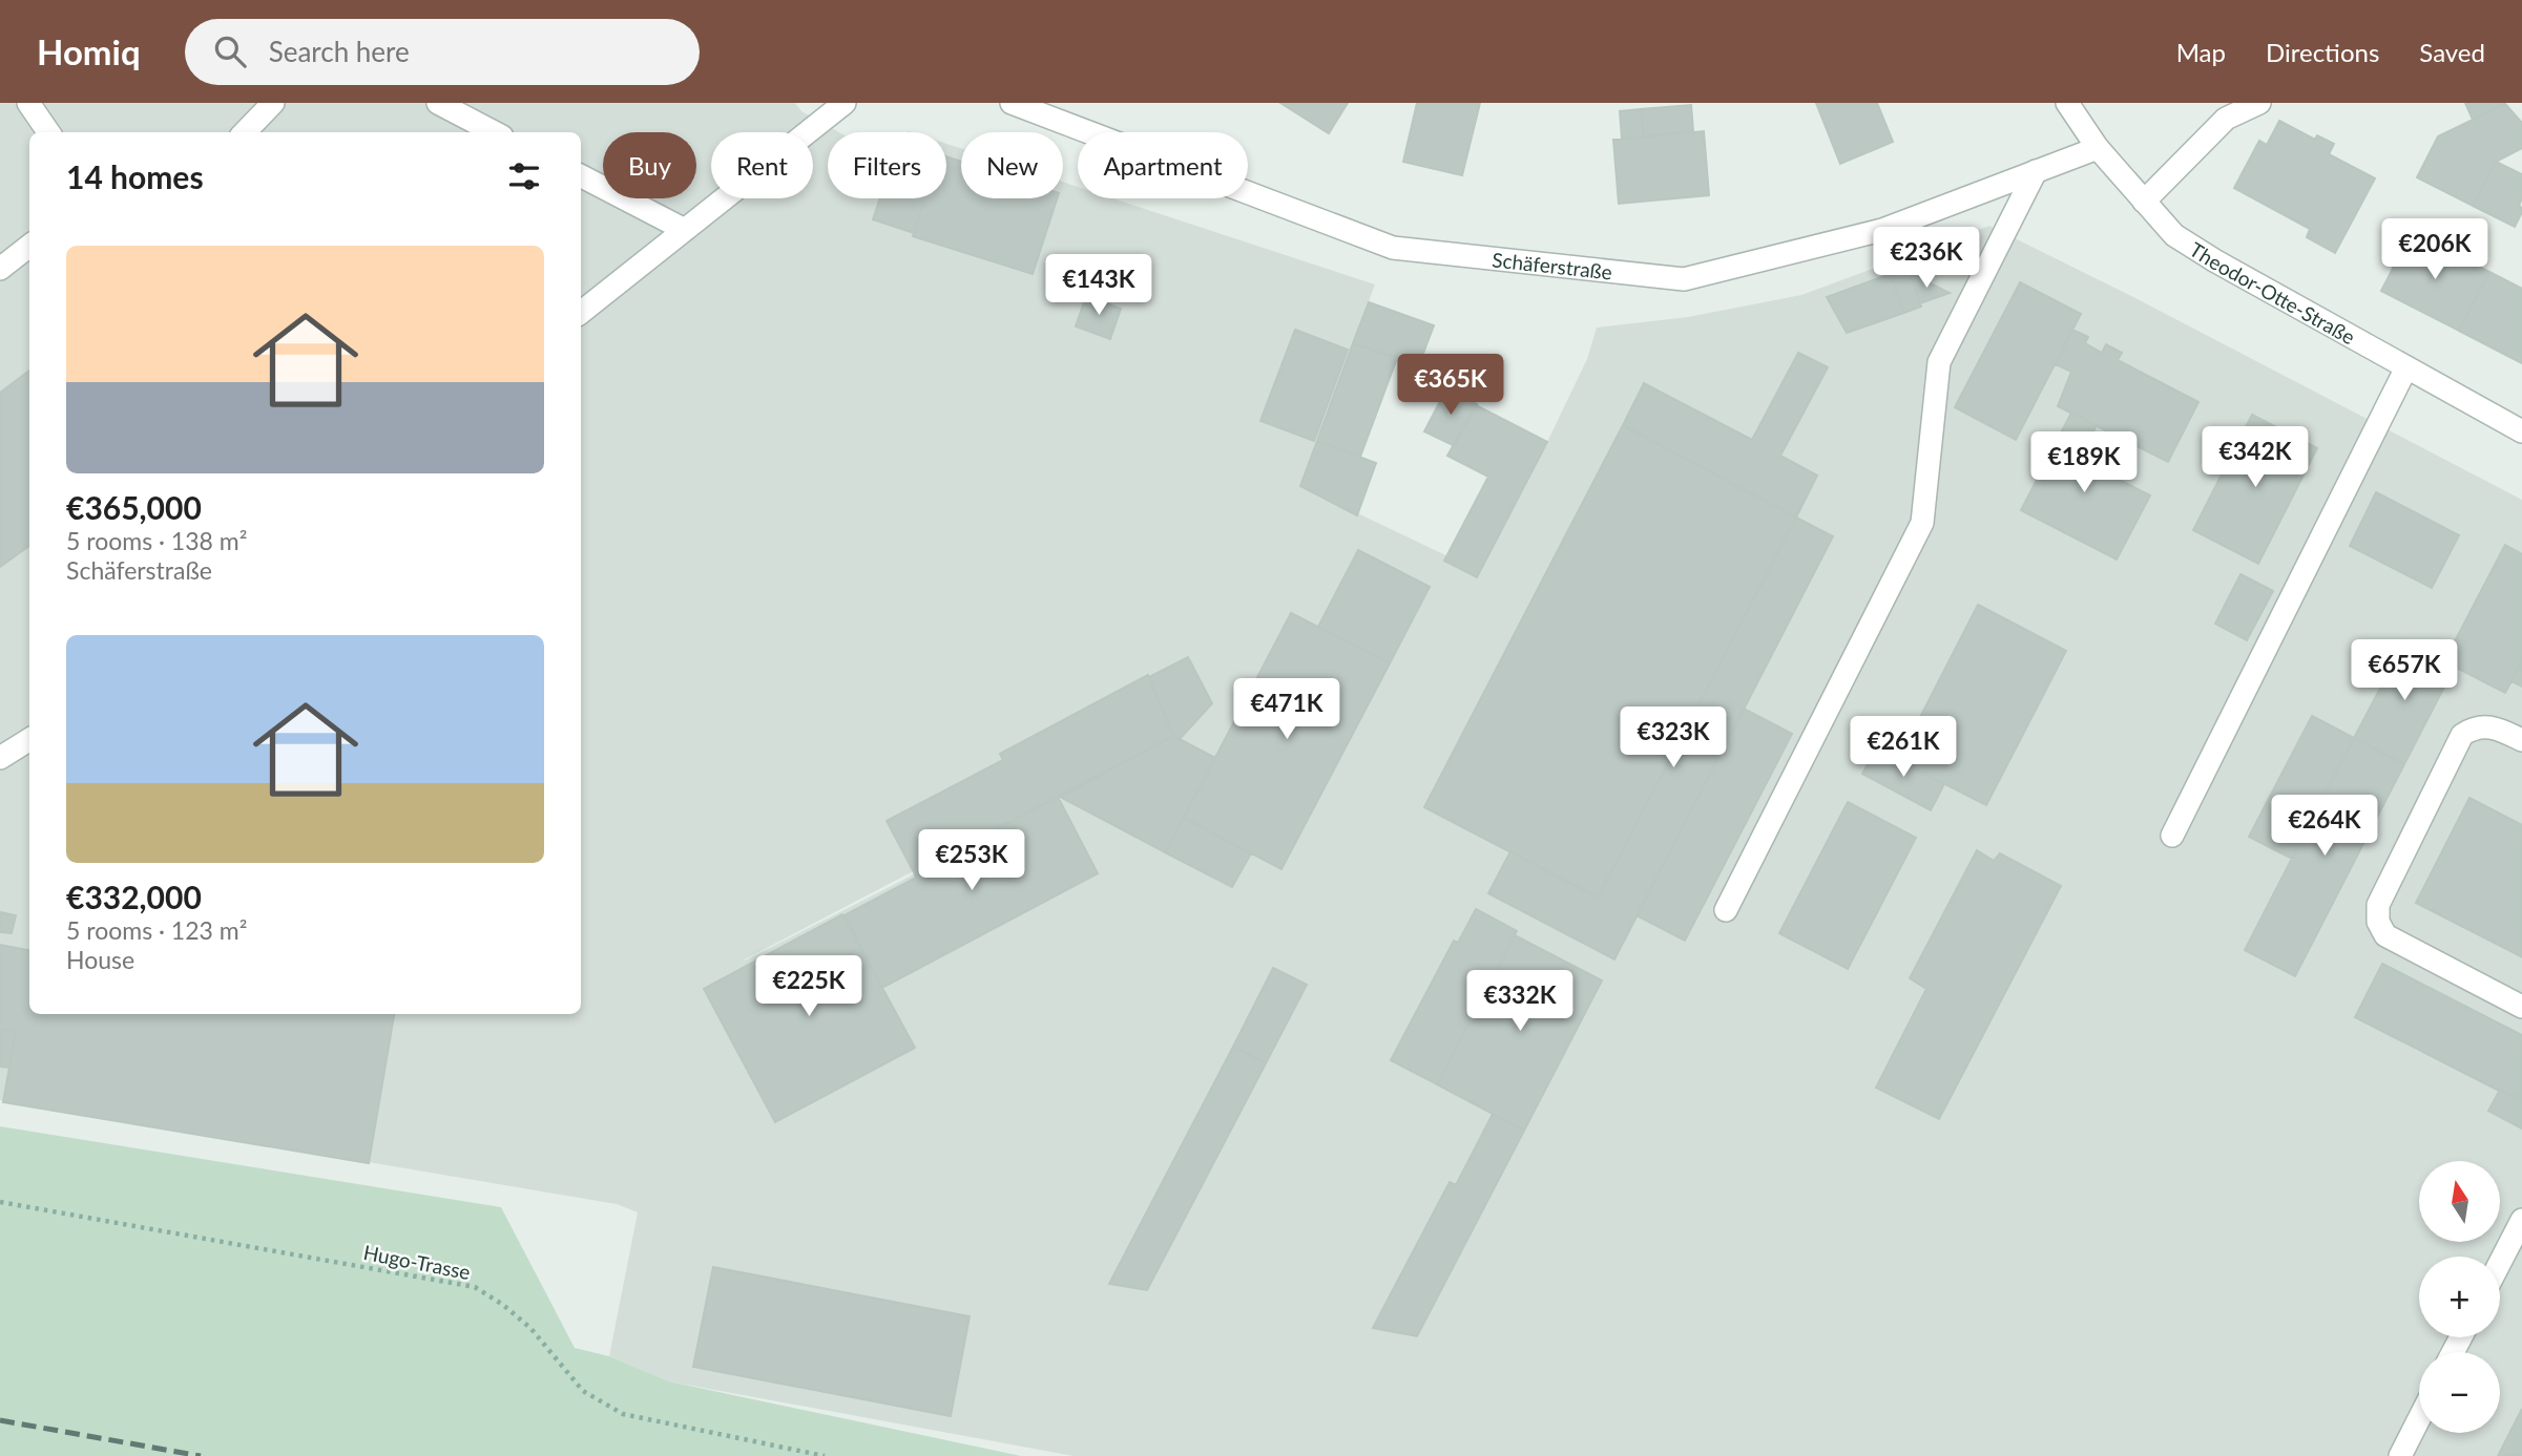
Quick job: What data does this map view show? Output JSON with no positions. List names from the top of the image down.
{
  "streets": {
    "street": ["Schäferstraße", "Theodor-Otte-Straße"],
    "path": ["Hugo-Trasse"]
  },
  "crossings": [
    ["Schäferstraße", "Theodor-Otte-Straße"]
  ],
  "north": "top",
  "page": {
    "header": "Homiq",
    "search": "Search here",
    "nav": ["Map", "Directions", "Saved"],
    "chip": [
      "Buy",
      "Rent",
      "Filters",
      "New",
      "Apartment"
    ],
    "heading": "14 homes",
    "price": [
      "€206K",
      "€236K",
      "€143K",
      "€365K",
      "€342K",
      "€189K",
      "€657K",
      "€471K",
      "€323K",
      "€261K",
      "€264K",
      "€253K",
      "€225K",
      "€332K"
    ],
    "list": [
      {
        "name": "€365,000",
        "note": "5 rooms · 138 m² · Schäferstraße"
      },
      {
        "name": "€332,000",
        "note": "5 rooms · 123 m² · House"
      }
    ],
    "map_buttons": ["+", "−"]
  }
}
